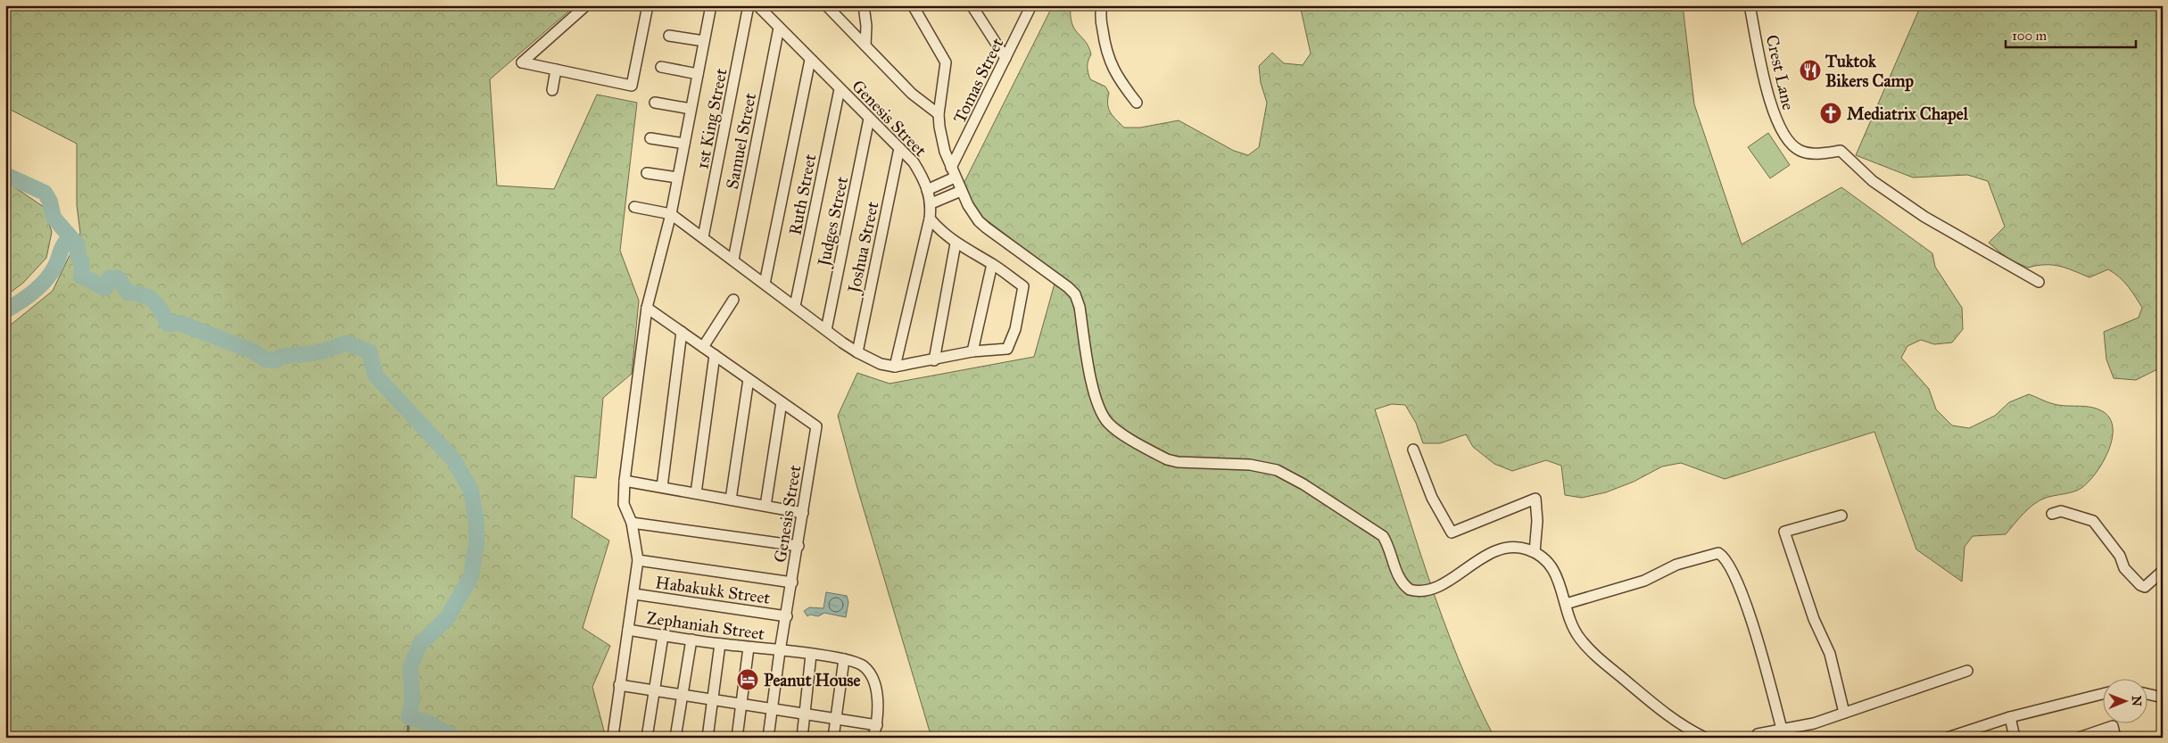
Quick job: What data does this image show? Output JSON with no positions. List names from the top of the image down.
{
  "streets": {
    "street": [
      "Crest Lane",
      "Tomas Street",
      "Genesis Street",
      "1st King Street",
      "Samuel Street",
      "Ruth Street",
      "Judges Street",
      "Joshua Street",
      "Habakukk Street",
      "Zephaniah Street"
    ]
  },
  "crossings": [
    ["Genesis Street", "Samuel Street"],
    ["Genesis Street", "Ruth Street"],
    ["Genesis Street", "Judges Street"],
    ["Genesis Street", "Joshua Street"],
    ["Genesis Street", "Habakukk Street"],
    ["Genesis Street", "Zephaniah Street"]
  ],
  "places": {
    "restaurant": ["Tuktok Bikers Camp"],
    "church": ["Mediatrix Chapel"],
    "hotel": ["Peanut House"]
  },
  "scale_bar": "100 m",
  "north": "right"
}
